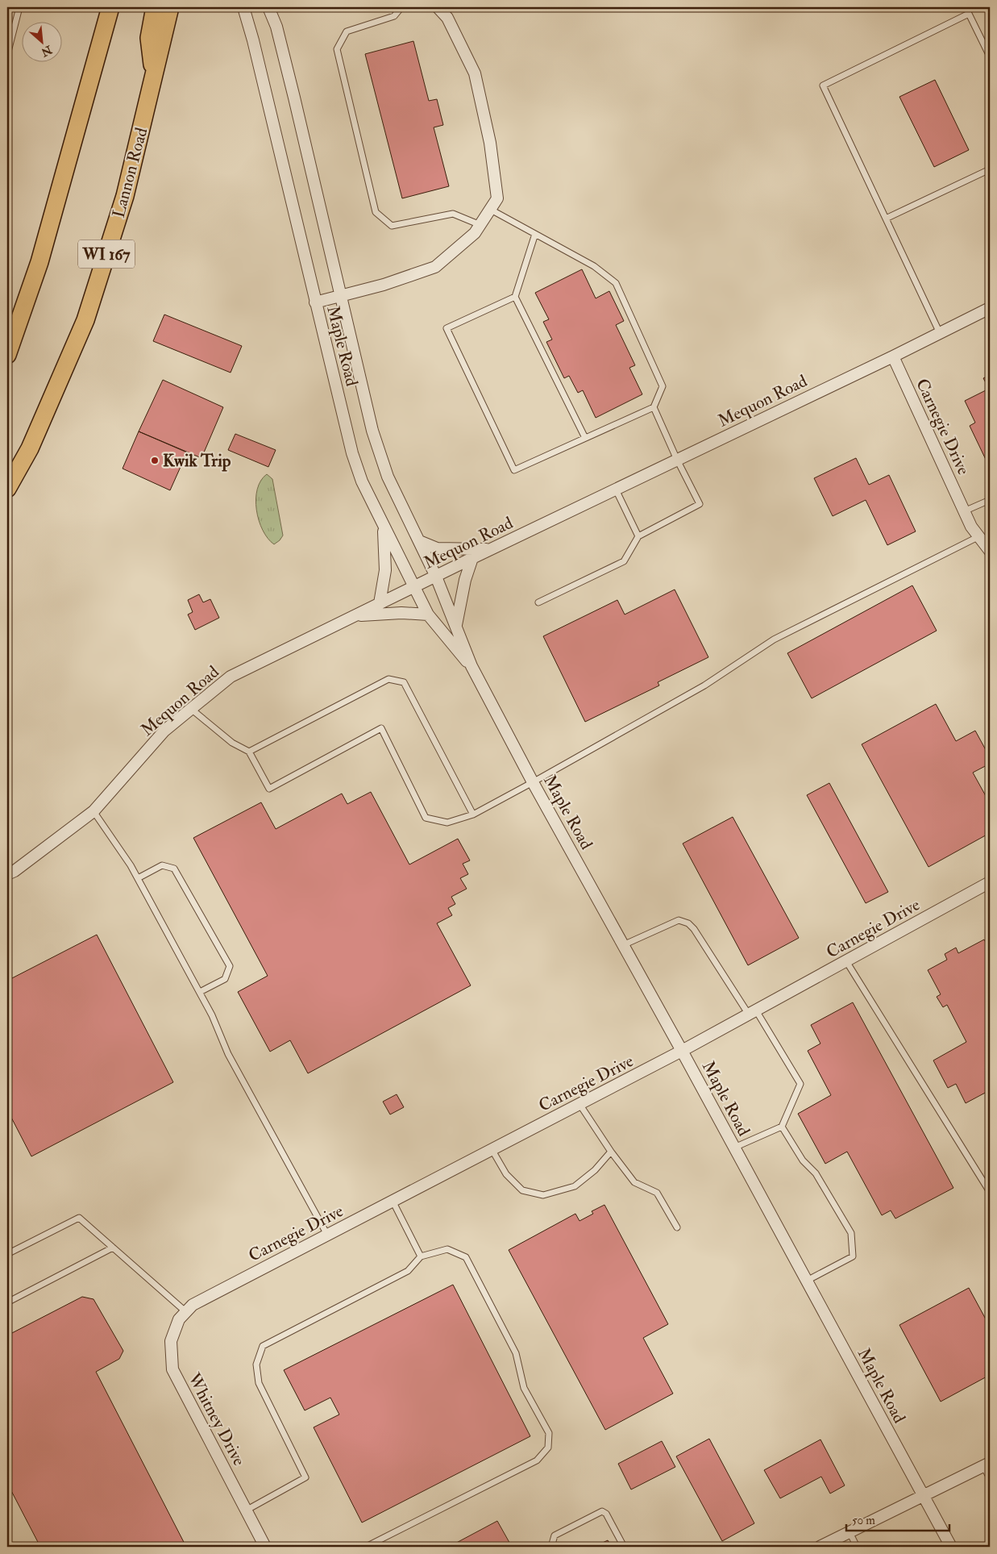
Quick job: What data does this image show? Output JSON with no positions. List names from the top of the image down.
{
  "streets": {
    "main road": ["Lannon Road", "WI 167"],
    "street": [
      "Maple Road",
      "Mequon Road",
      "Carnegie Drive",
      "Whitney Drive"
    ]
  },
  "crossings": [
    ["Maple Road", "Mequon Road"],
    ["Maple Road", "Carnegie Drive"],
    ["Mequon Road", "Carnegie Drive"],
    ["Carnegie Drive", "Whitney Drive"]
  ],
  "places": ["Kwik Trip"],
  "scale_bar": "50 m",
  "north": "bottom right"
}
